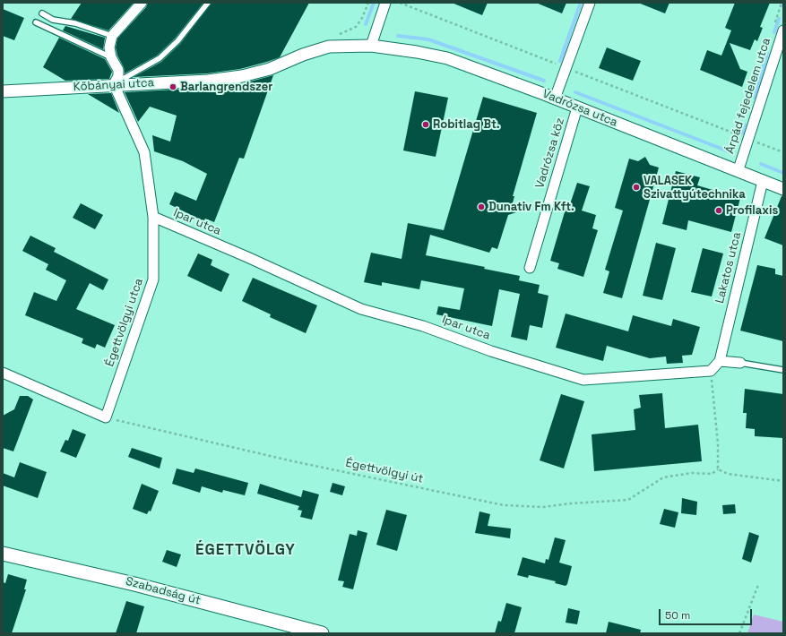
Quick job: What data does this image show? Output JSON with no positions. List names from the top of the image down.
{
  "streets": {
    "main road": ["Szabadság út"],
    "street": [
      "Kőbányai utca",
      "Árpád fejedelem utca",
      "Vadrózsa utca",
      "Vadrózsa köz",
      "Ipar utca",
      "Lakatos utca",
      "Égettvölgyi utca"
    ],
    "path": ["Égettvölgyi út"]
  },
  "crossings": [
    ["Kőbányai utca", "Vadrózsa utca"],
    ["Kőbányai utca", "Égettvölgyi utca"],
    ["Árpád fejedelem utca", "Vadrózsa utca"],
    ["Vadrózsa utca", "Vadrózsa köz"],
    ["Vadrózsa utca", "Lakatos utca"],
    ["Ipar utca", "Égettvölgyi utca"],
    ["Égettvölgyi utca", "Égettvölgyi út"]
  ],
  "districts": ["ÉGETTVÖLGY"],
  "places": [
    "Barlangrendszer",
    "Robitlag Bt.",
    "VALASEK Szivattyútechnika",
    "Dunativ Fm Kft.",
    "Profilaxis"
  ],
  "scale_bar": "50 m"
}
